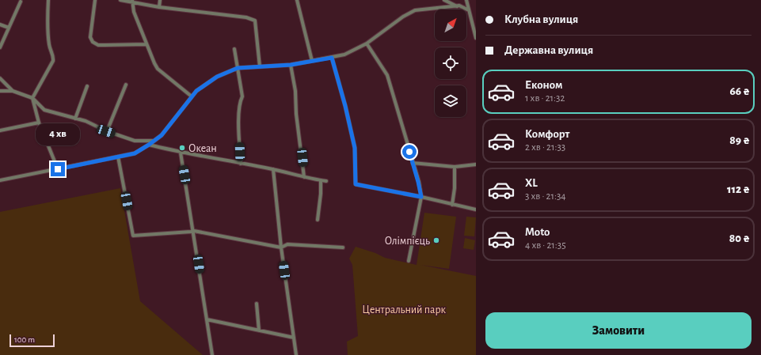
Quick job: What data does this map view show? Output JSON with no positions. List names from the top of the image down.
{
  "parks": ["Центральний парк"],
  "places": ["Океан", "Олімпієць"],
  "scale_bar": "100 m",
  "north": "top right",
  "page": {
    "banner": ["Клубна вулиця", "Державна вулиця"],
    "list": [
      {
        "name": "Економ",
        "note": "1 хв · 21:32",
        "value": "66 ₴"
      },
      {
        "name": "Комфорт",
        "note": "2 хв · 21:33",
        "value": "89 ₴"
      },
      {
        "name": "XL",
        "note": "3 хв · 21:34",
        "value": "112 ₴"
      },
      {
        "name": "Moto",
        "note": "4 хв · 21:35",
        "value": "80 ₴"
      }
    ],
    "bubble": "4 хв",
    "buttons": "Замовити",
    "scale": "100 m"
  }
}
